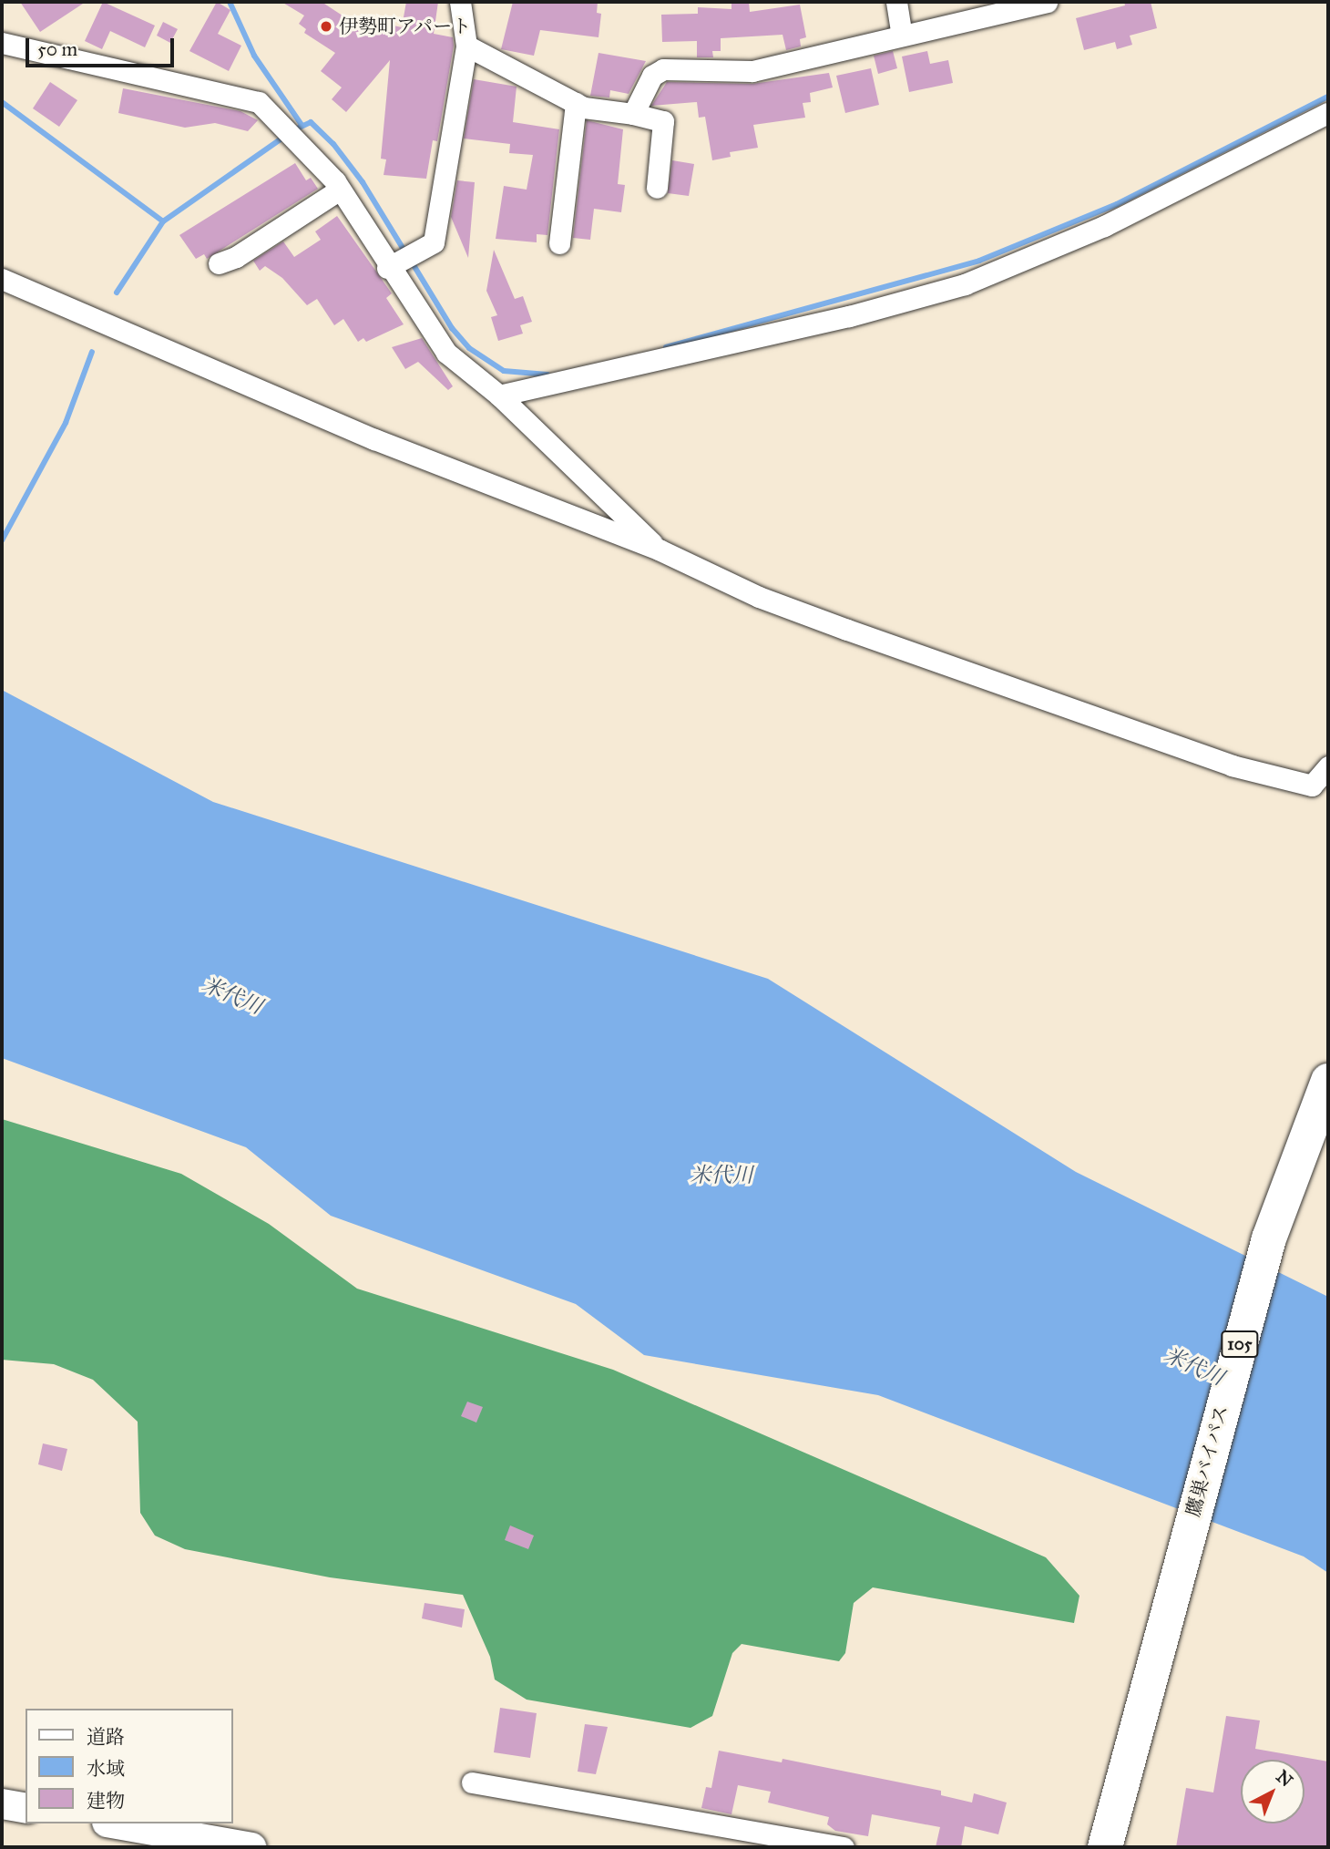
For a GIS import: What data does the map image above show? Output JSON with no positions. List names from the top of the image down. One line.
{"streets":{"highway":["105","鷹巣バイパス"]},"water":["米代川"],"places":["伊勢町アパート"],"legend":["道路","水域","建物"],"scale_bar":"50 m","north":"top right"}
